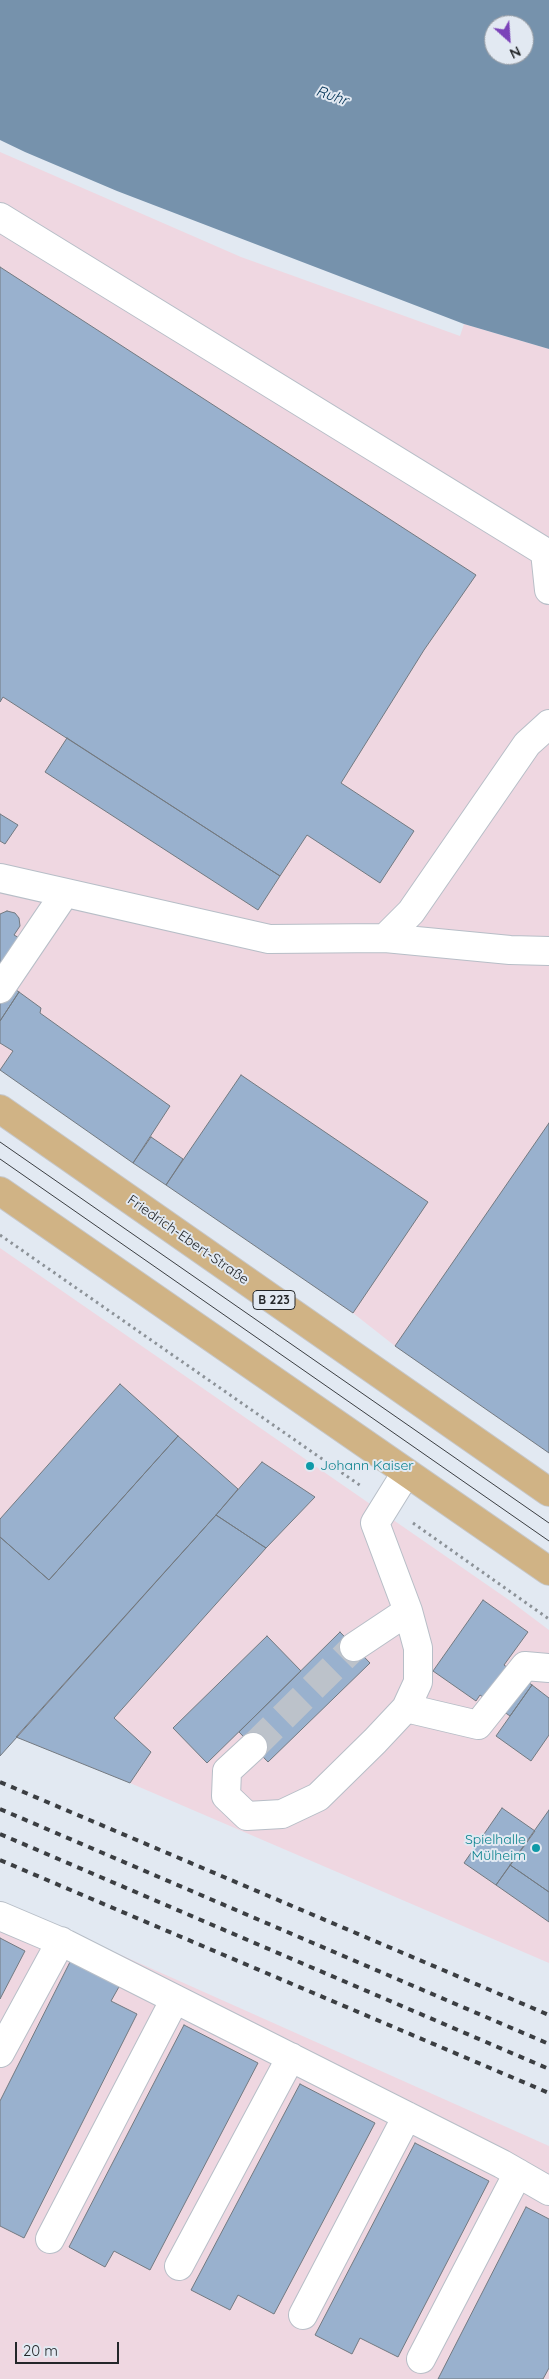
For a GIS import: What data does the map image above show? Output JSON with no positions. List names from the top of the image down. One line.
{"streets":{"main road":["Friedrich-Ebert-Straße","B 223"]},"water":["Ruhr"],"places":["Johann Kaiser","Spielhalle Mülheim"],"scale_bar":"20 m","north":"bottom right"}
